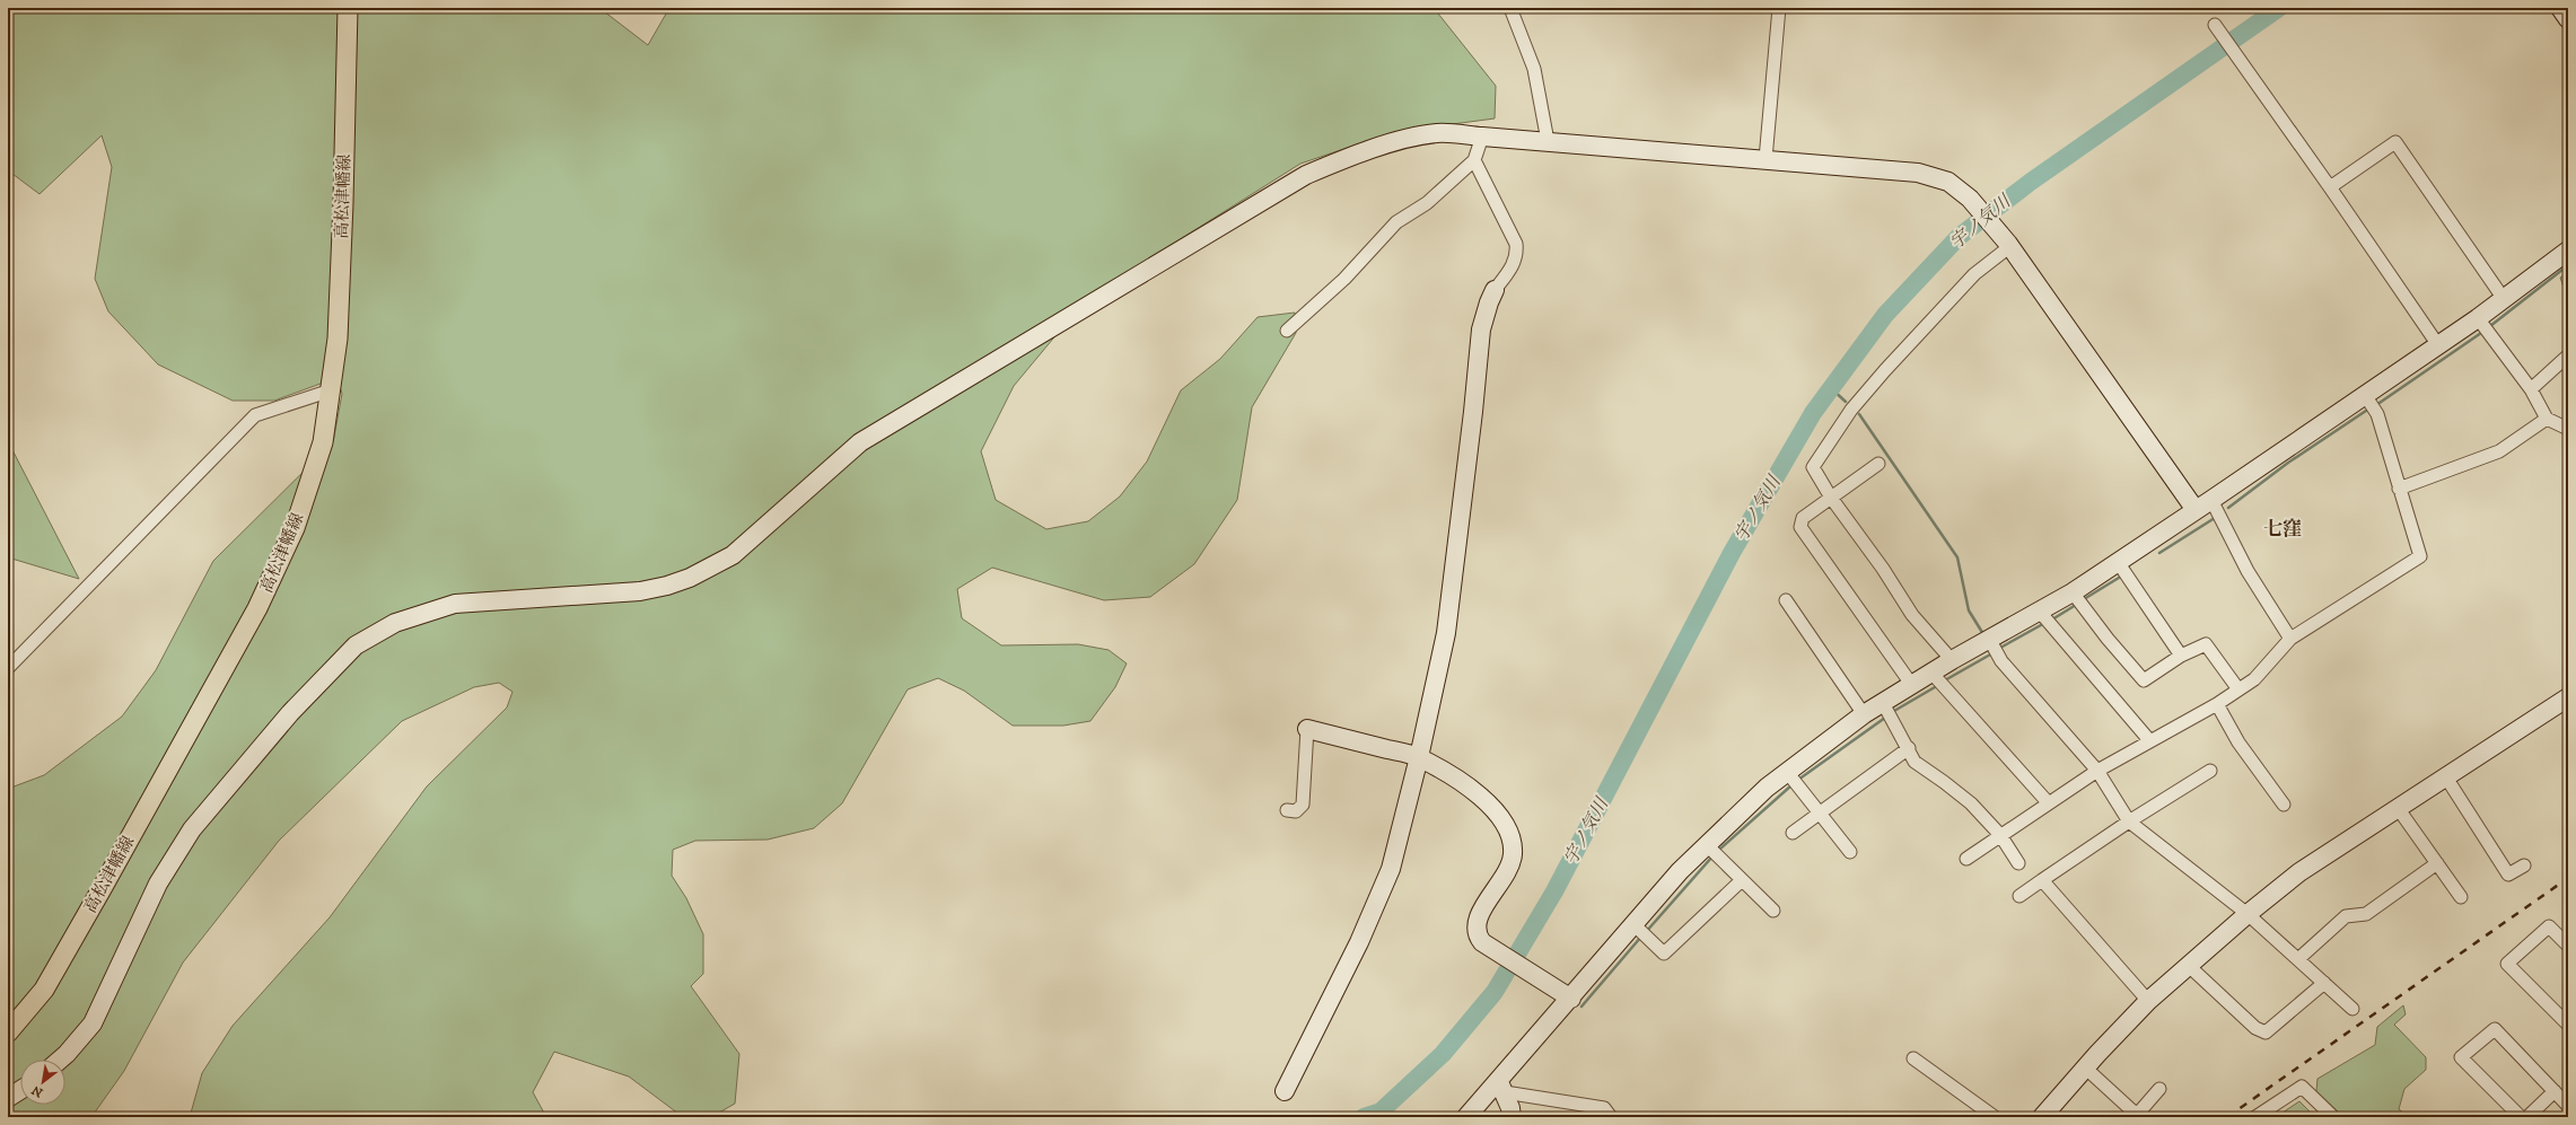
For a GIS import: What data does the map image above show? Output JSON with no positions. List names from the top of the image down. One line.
{"streets":{"main road":["高松津幡線"]},"districts":["七窪"],"water":["宇ノ気川"],"north":"bottom left"}
